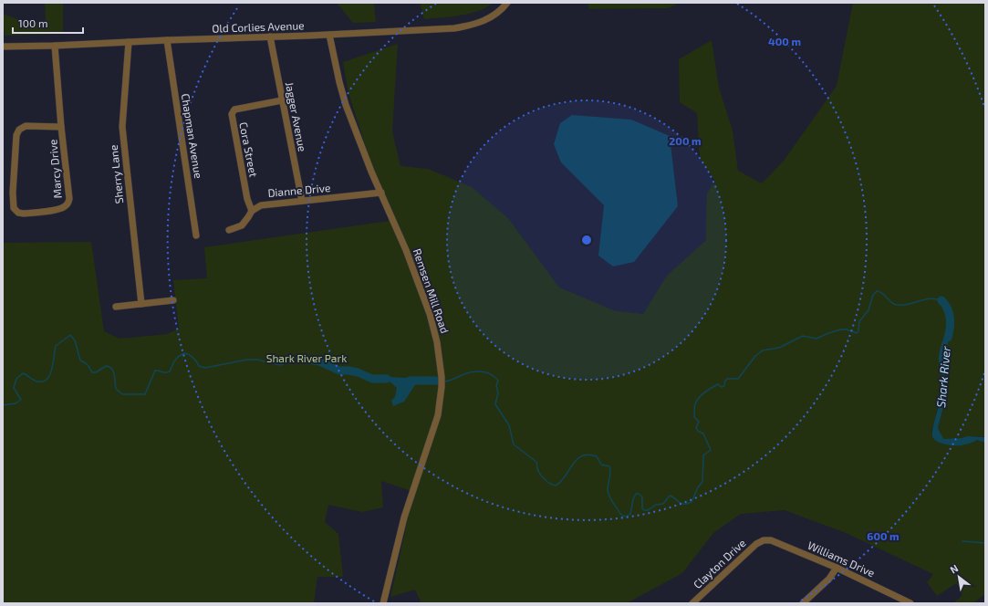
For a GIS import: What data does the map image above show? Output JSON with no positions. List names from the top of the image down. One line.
{"streets":{"street":["Old Corlies Avenue","Jagger Avenue","Chapman Avenue","Cora Street","Marcy Drive","Sherry Lane","Dianne Drive","Remsen Mill Road","Williams Drive","Clayton Drive"]},"crossings":[["Old Corlies Avenue","Jagger Avenue"],["Old Corlies Avenue","Chapman Avenue"],["Old Corlies Avenue","Marcy Drive"],["Old Corlies Avenue","Sherry Lane"],["Old Corlies Avenue","Remsen Mill Road"],["Jagger Avenue","Cora Street"],["Jagger Avenue","Dianne Drive"],["Cora Street","Dianne Drive"],["Dianne Drive","Remsen Mill Road"],["Williams Drive","Clayton Drive"]],"water":["Shark River"],"parks":["Shark River Park"],"scale_bar":"100 m","north":"top left","rings":["400 m","200 m","600 m"]}
